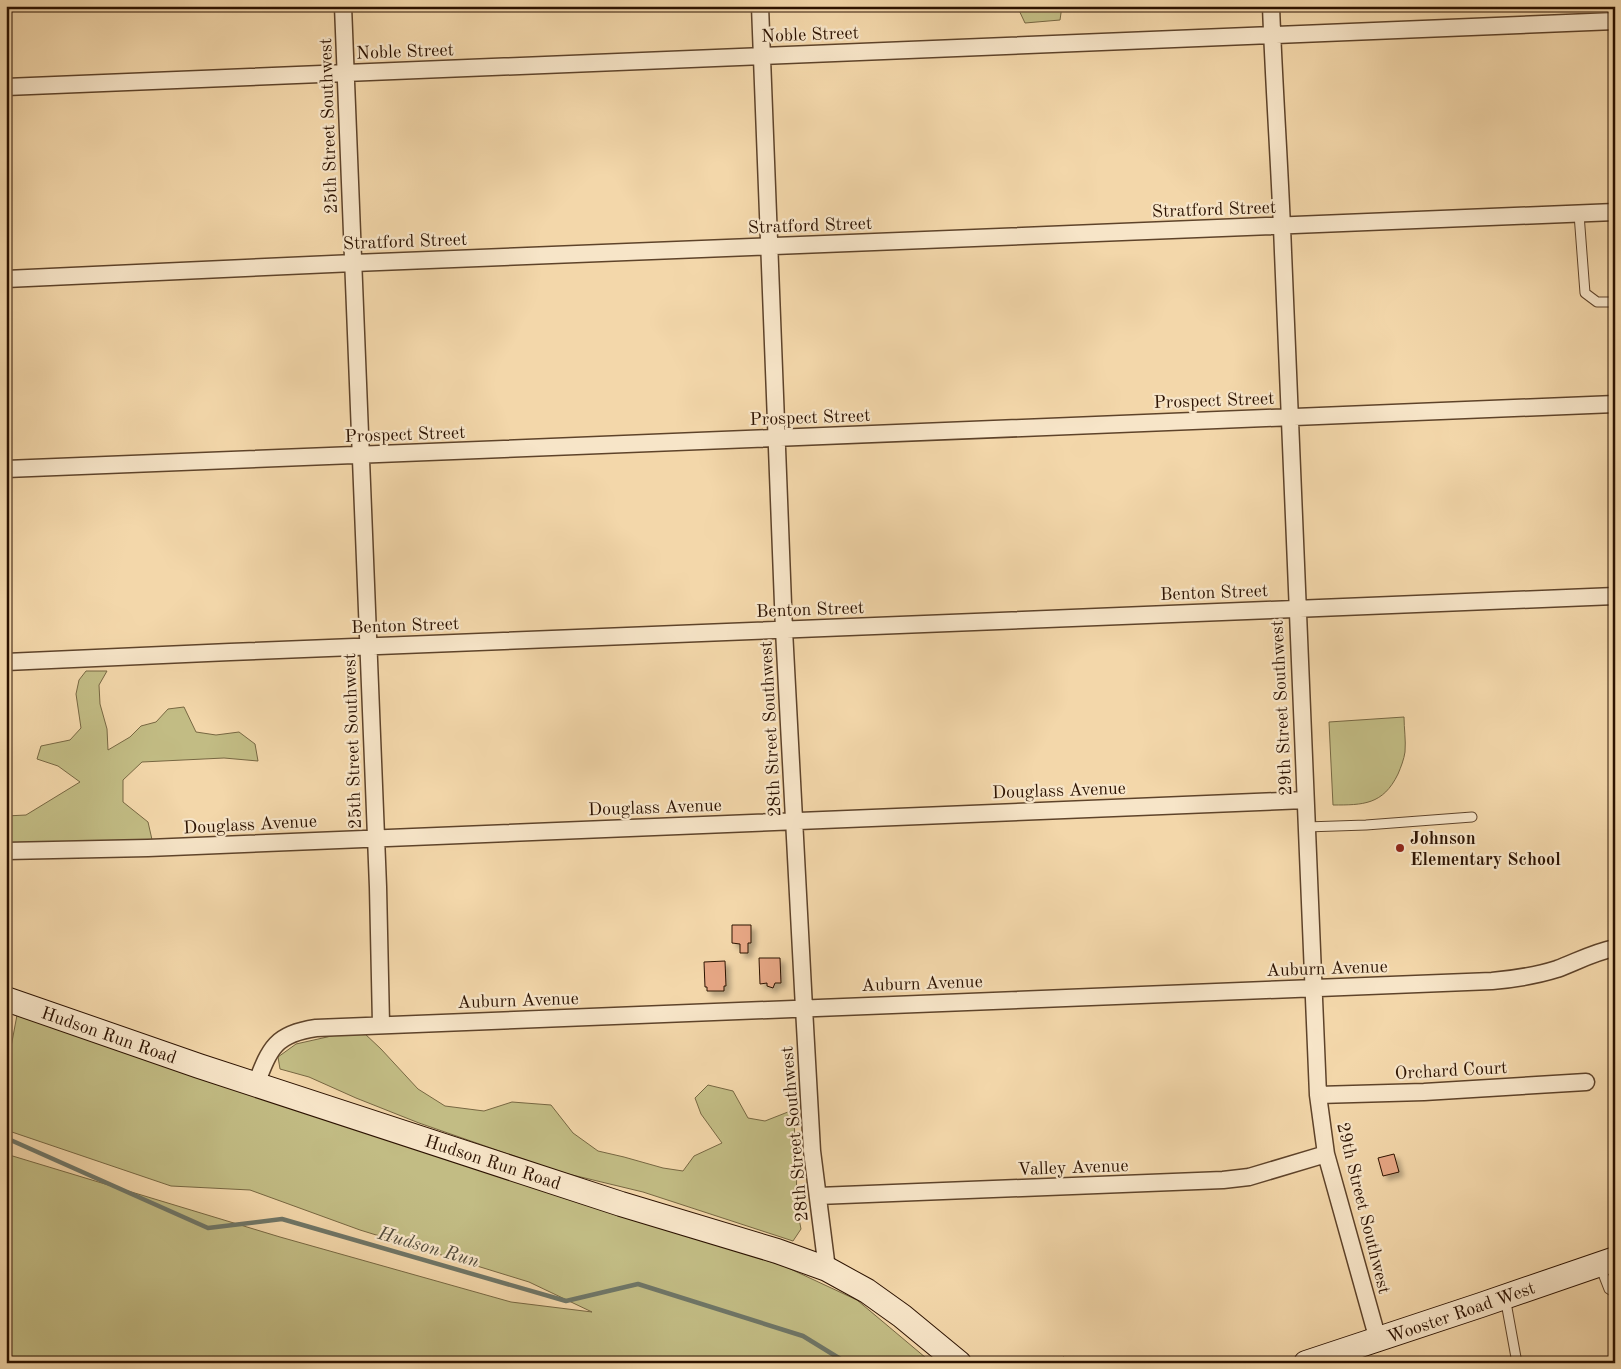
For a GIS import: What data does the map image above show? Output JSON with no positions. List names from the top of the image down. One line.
{"streets":{"main road":["Hudson Run Road","Wooster Road West"],"street":["Noble Street","25th Street Southwest","Stratford Street","Prospect Street","Benton Street","29th Street Southwest","28th Street Southwest","Douglass Avenue","Auburn Avenue","Orchard Court","Valley Avenue"]},"crossings":[["Noble Street","25th Street Southwest"],["Noble Street","29th Street Southwest"],["Noble Street","28th Street Southwest"],["25th Street Southwest","Stratford Street"],["25th Street Southwest","Prospect Street"],["25th Street Southwest","Benton Street"],["25th Street Southwest","Douglass Avenue"],["25th Street Southwest","Auburn Avenue"],["Stratford Street","29th Street Southwest"],["Stratford Street","28th Street Southwest"],["Prospect Street","29th Street Southwest"],["Prospect Street","28th Street Southwest"],["Benton Street","29th Street Southwest"],["Benton Street","28th Street Southwest"],["29th Street Southwest","Douglass Avenue"],["29th Street Southwest","Auburn Avenue"],["29th Street Southwest","Orchard Court"],["29th Street Southwest","Valley Avenue"],["29th Street Southwest","Wooster Road West"],["28th Street Southwest","Douglass Avenue"],["28th Street Southwest","Auburn Avenue"],["28th Street Southwest","Hudson Run Road"],["28th Street Southwest","Valley Avenue"],["Auburn Avenue","Hudson Run Road"]],"water":["Hudson Run"],"places":["Johnson Elementary School"]}
